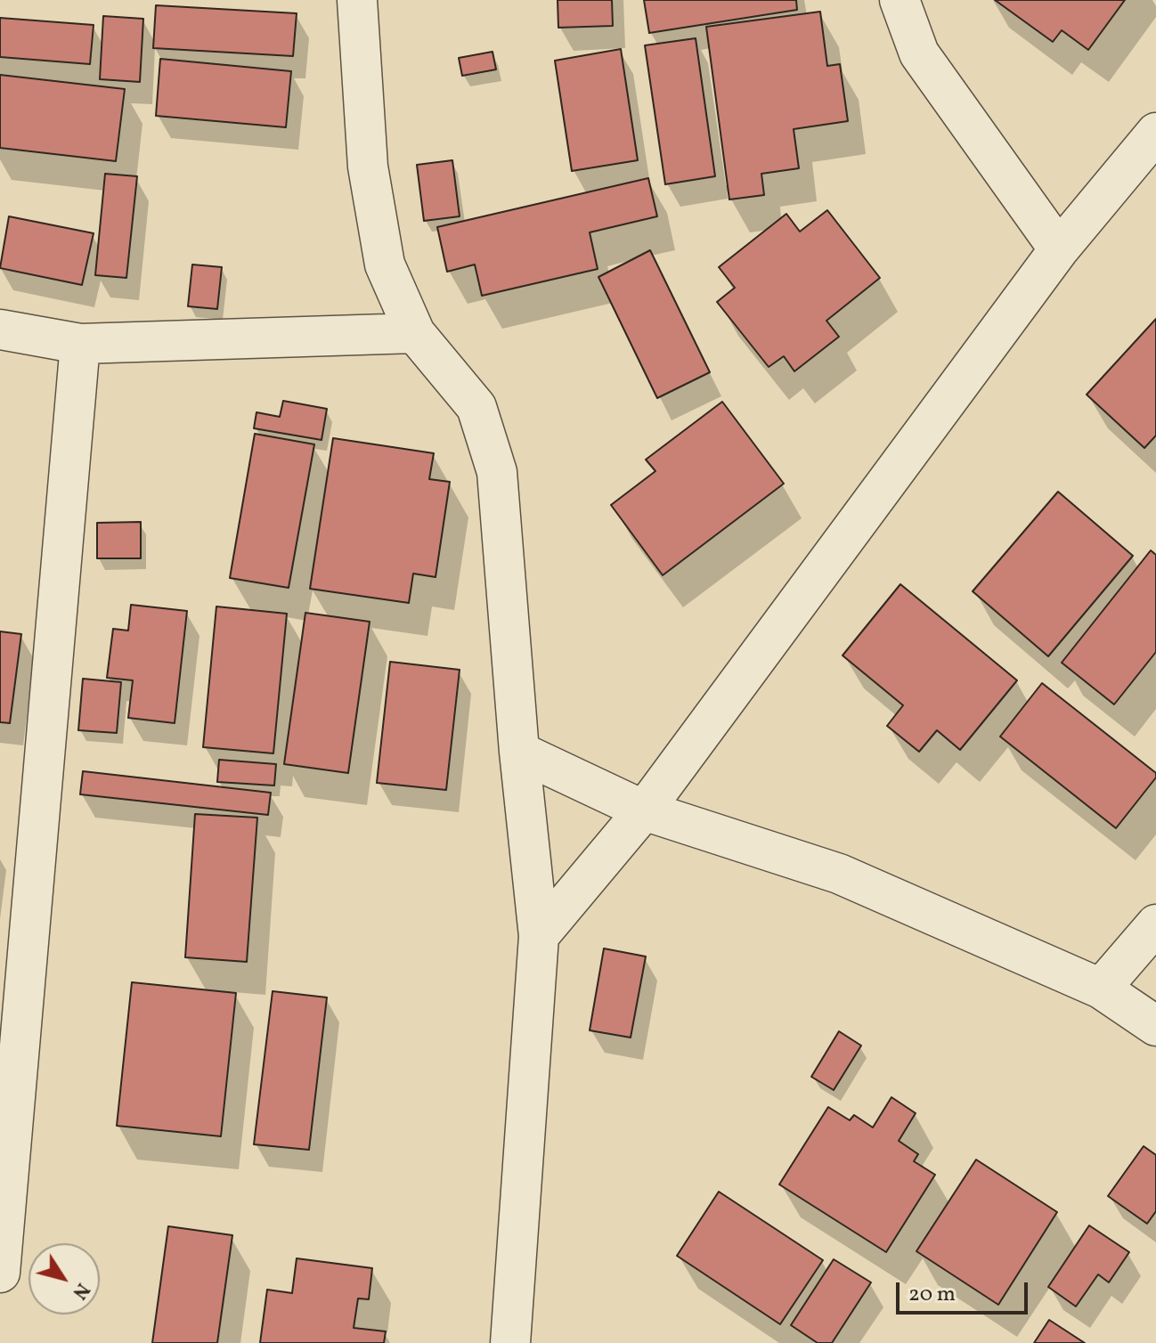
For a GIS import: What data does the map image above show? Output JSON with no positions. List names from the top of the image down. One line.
{"scale_bar":"20 m","north":"bottom right"}
